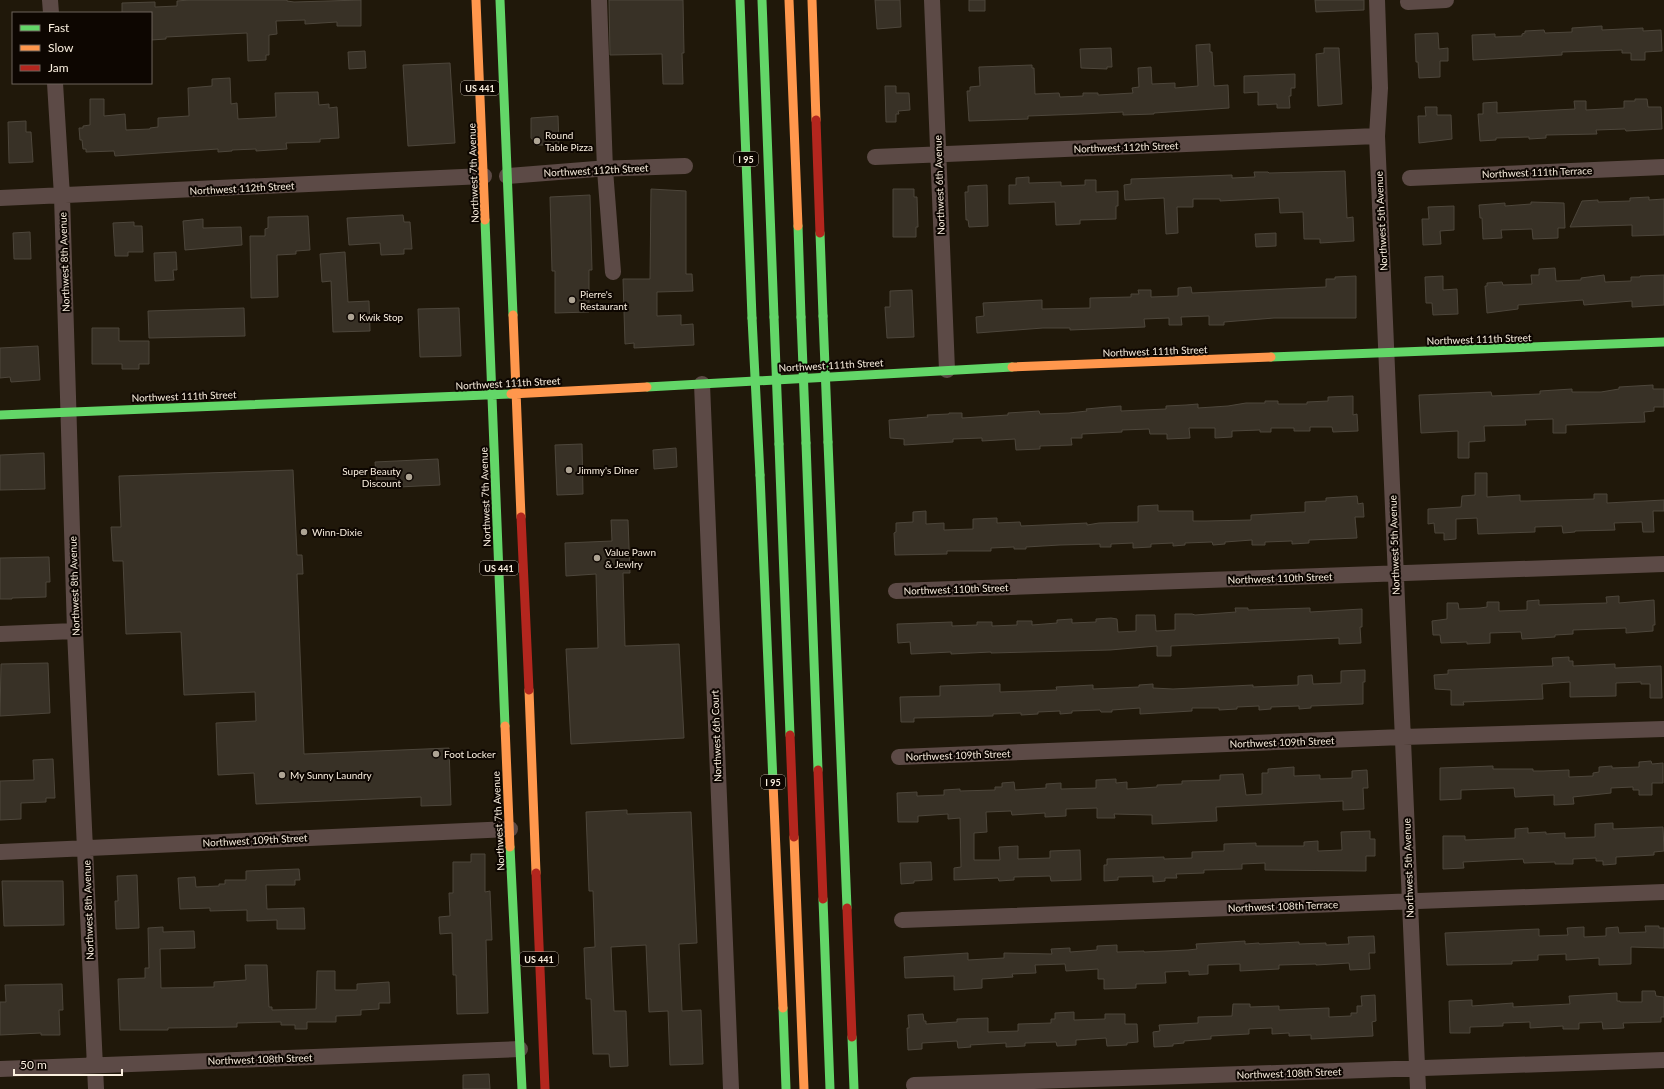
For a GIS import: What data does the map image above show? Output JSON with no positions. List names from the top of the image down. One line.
{"streets":{"main road":["US 441","I 95","Northwest 7th Avenue","Northwest 111th Street"],"street":["Northwest 112th Street","Northwest 111th Terrace","Northwest 6th Avenue","Northwest 5th Avenue","Northwest 8th Avenue","Northwest 110th Street","Northwest 6th Court","Northwest 109th Street","Northwest 108th Terrace","Northwest 108th Street"]},"crossings":[["US 441","Northwest 112th Street"],["US 441","Northwest 111th Street"],["Northwest 112th Street","Northwest 7th Avenue"],["Northwest 112th Street","Northwest 6th Avenue"],["Northwest 112th Street","Northwest 5th Avenue"],["Northwest 112th Street","Northwest 8th Avenue"],["Northwest 7th Avenue","Northwest 111th Street"],["Northwest 7th Avenue","Northwest 109th Street"],["Northwest 7th Avenue","Northwest 108th Street"],["Northwest 6th Avenue","Northwest 111th Street"],["Northwest 5th Avenue","Northwest 111th Street"],["Northwest 5th Avenue","Northwest 110th Street"],["Northwest 5th Avenue","Northwest 109th Street"],["Northwest 5th Avenue","Northwest 108th Terrace"],["Northwest 5th Avenue","Northwest 108th Street"],["Northwest 8th Avenue","Northwest 111th Street"],["Northwest 8th Avenue","Northwest 109th Street"],["Northwest 8th Avenue","Northwest 108th Street"],["Northwest 111th Street","Northwest 6th Court"]],"places":["Round Table Pizza","Pierre's Restaurant","Kwik Stop","Jimmy's Diner","Super Beauty Discount","Winn-Dixie","Value Pawn & Jewlry","Foot Locker","My Sunny Laundry"],"legend":["Fast","Slow","Jam"],"scale_bar":"50 m"}
